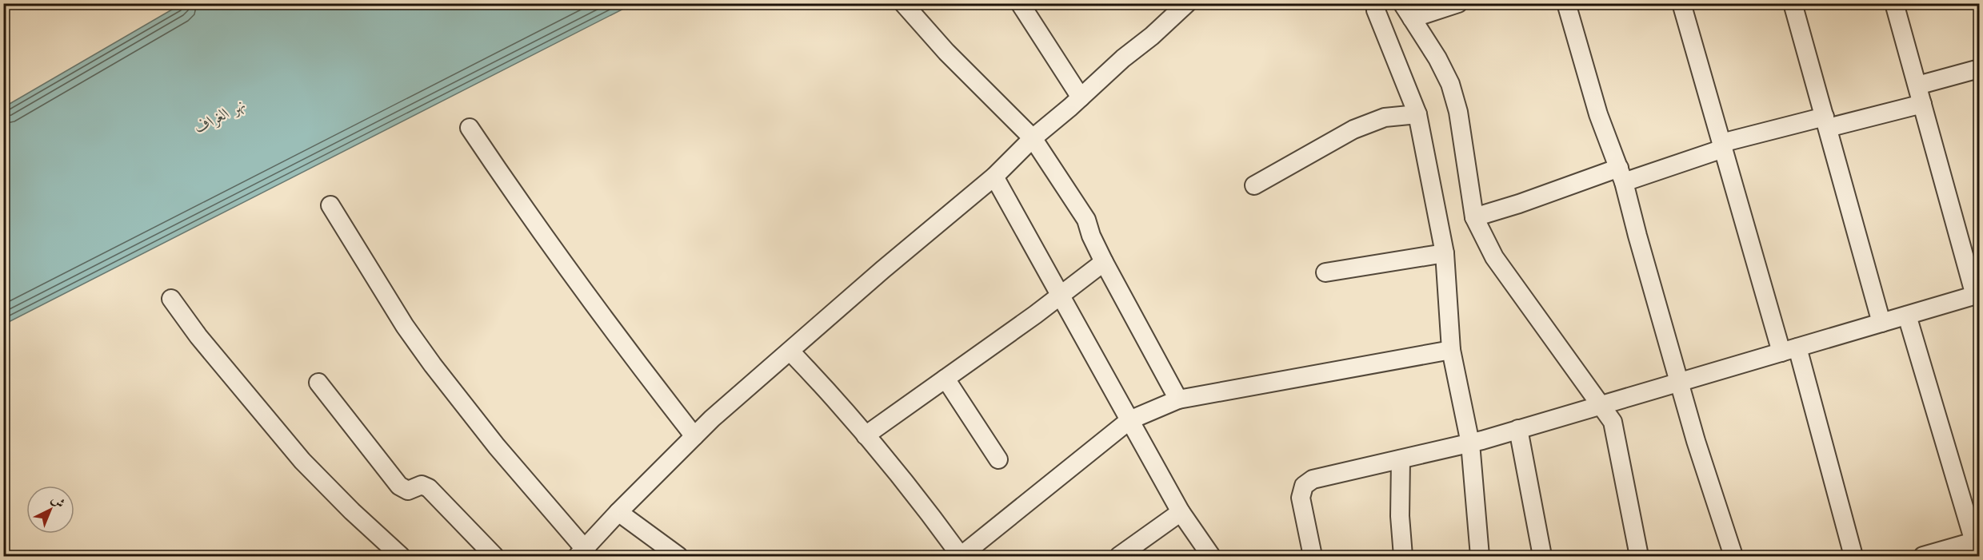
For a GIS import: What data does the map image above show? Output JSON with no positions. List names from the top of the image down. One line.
{"water":["نهر الغراف"],"north":"top right"}
